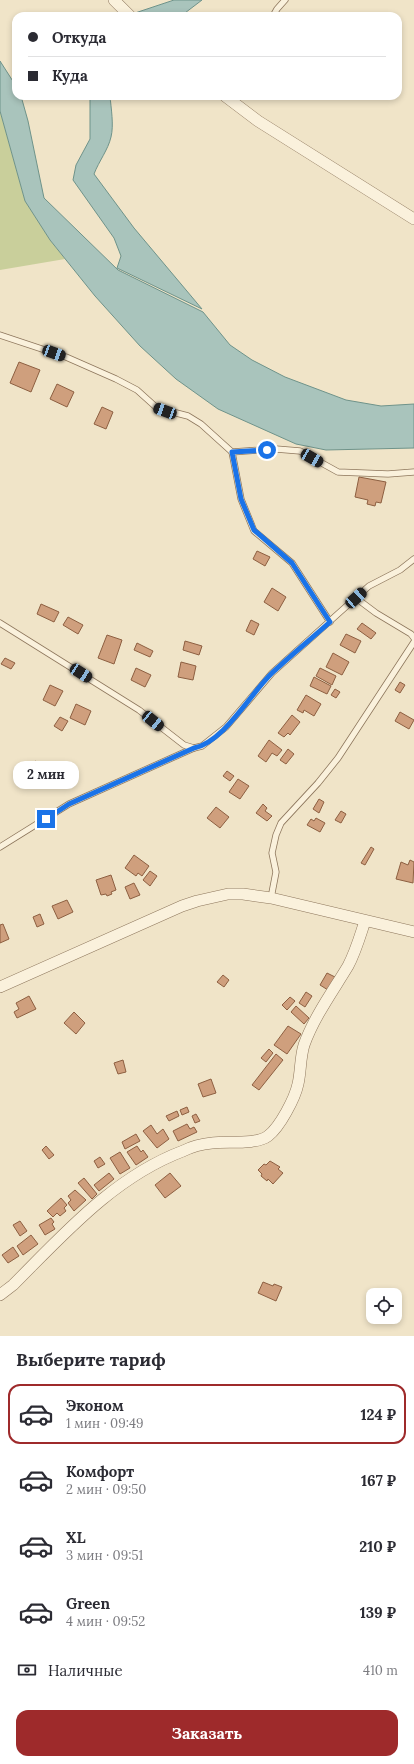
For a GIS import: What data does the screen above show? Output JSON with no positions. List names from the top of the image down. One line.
{"page":{"banner":["Откуда","Куда"],"bubble":"2 мин","heading":"Выберите тариф","list":[{"name":"Эконом","note":"1 мин · 09:49","value":"124 ₽"},{"name":"Комфорт","note":"2 мин · 09:50","value":"167 ₽"},{"name":"XL","note":"3 мин · 09:51","value":"210 ₽"},{"name":"Green","note":"4 мин · 09:52","value":"139 ₽"}],"pay":["Наличные","410 m"],"buttons":"Заказать"}}
